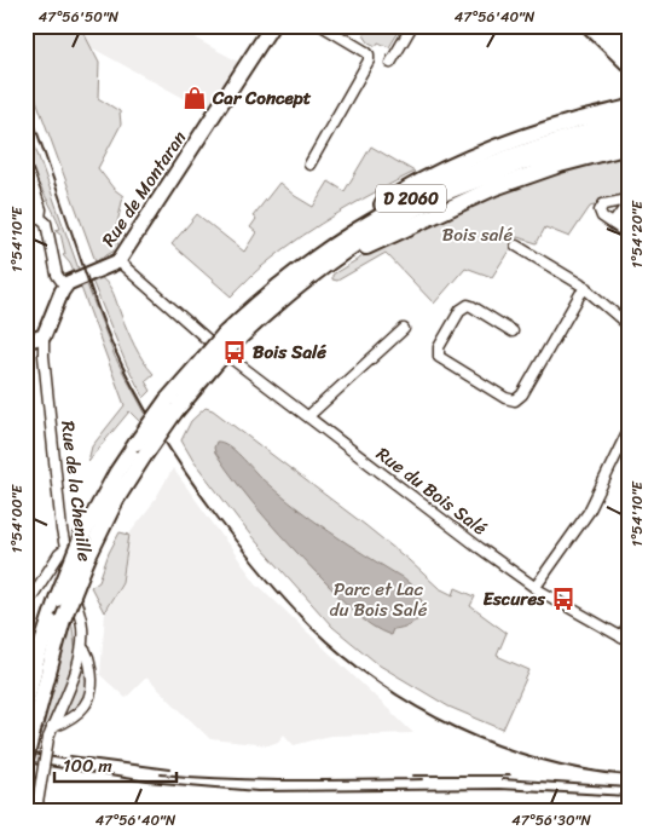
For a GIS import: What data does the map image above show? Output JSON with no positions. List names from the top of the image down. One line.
{"streets":{"main road":["D 2060"],"street":["Rue de Montaran","Rue de la Chenille","Rue du Bois Salé"]},"parks":["Bois salé","Parc et Lac du Bois Salé"],"places":{"shop":["Car Concept"],"bus stop":["Bois Salé","Escures"]},"scale_bar":"100 m","coordinates":["47°56'50\"N","47°56'40\"N","1°54'20\"E","1°54'10\"E","1°54'00\"E","47°56'30\"N"]}
